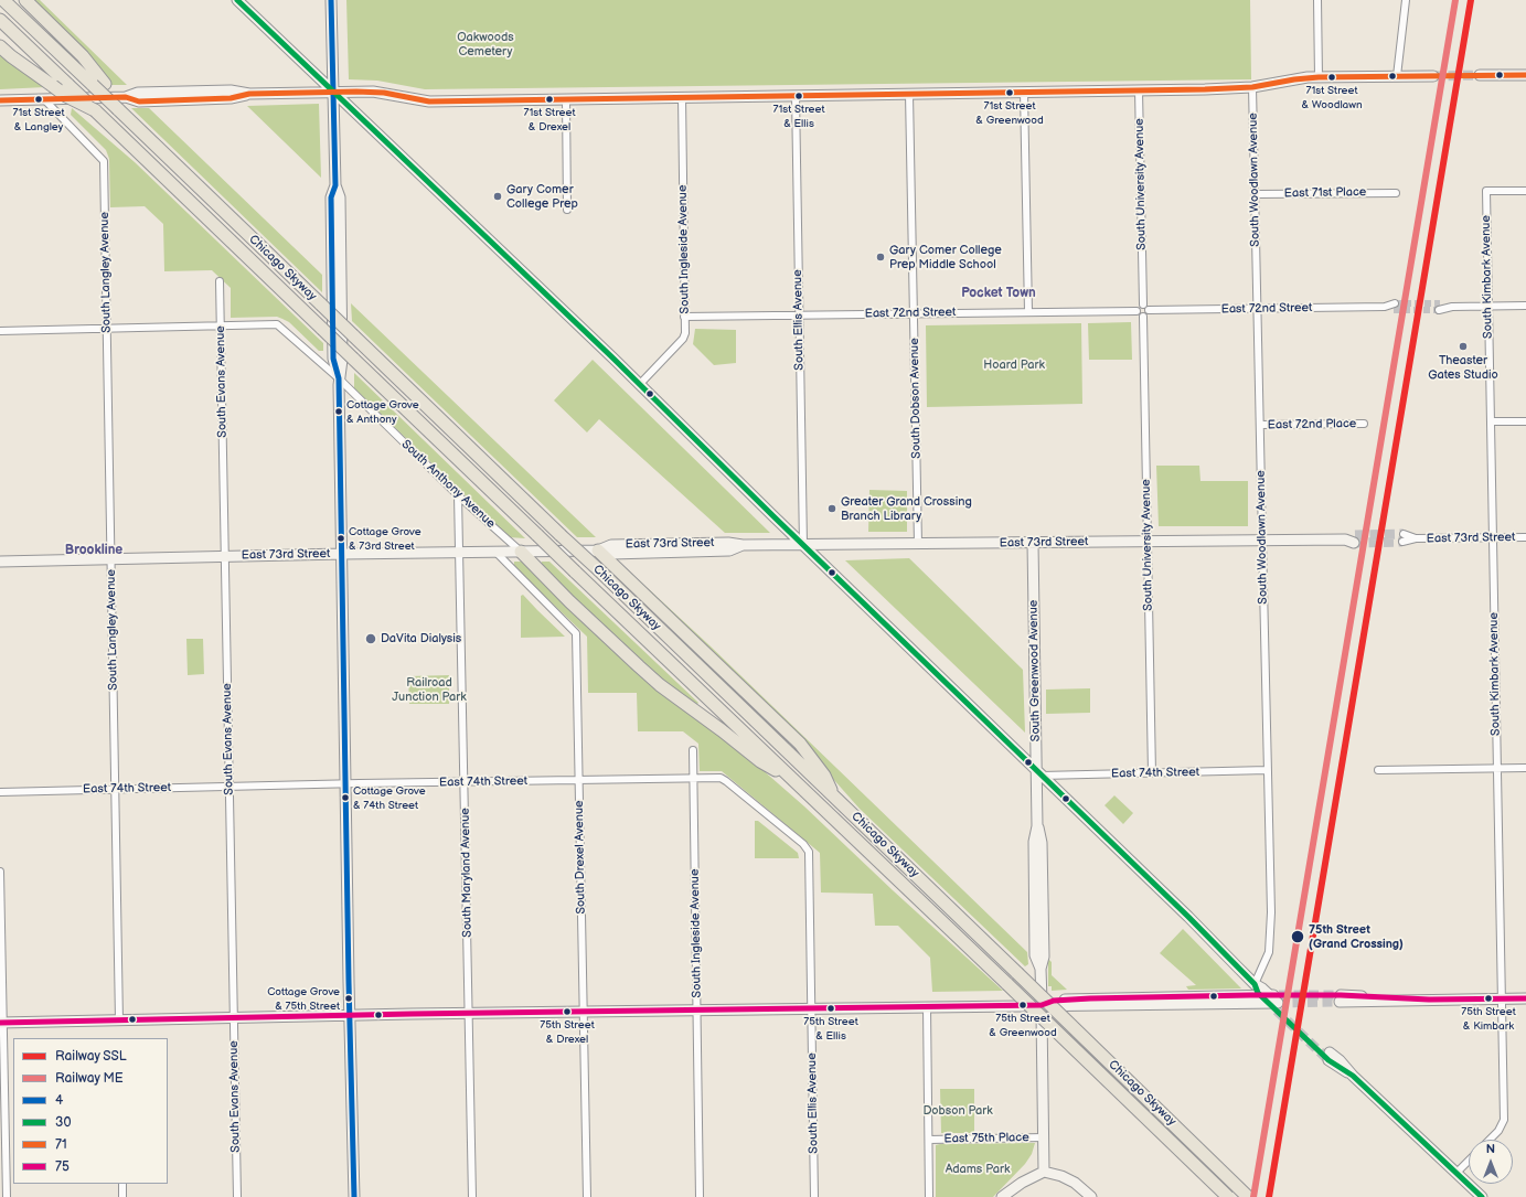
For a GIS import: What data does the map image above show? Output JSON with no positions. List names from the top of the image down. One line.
{"streets":{"highway":["Chicago Skyway"],"main road":["East 73rd Street","South Greenwood Avenue"],"street":["South Woodlawn Avenue","South University Avenue","East 71st Place","South Ingleside Avenue","South Langley Avenue","South Kimbark Avenue","East 72nd Street","South Ellis Avenue","South Evans Avenue","South Dobson Avenue","East 72nd Place","South Anthony Avenue","East 74th Street","South Drexel Avenue","South Maryland Avenue","East 75th Place"]},"crossings":[["South Woodlawn Avenue","East 71st Place"],["South Woodlawn Avenue","East 72nd Street"],["South Woodlawn Avenue","East 72nd Place"],["South Woodlawn Avenue","East 73rd Street"],["South Woodlawn Avenue","East 74th Street"],["South University Avenue","East 72nd Street"],["South University Avenue","East 73rd Street"],["South University Avenue","East 74th Street"],["South Ingleside Avenue","East 72nd Street"],["South Ingleside Avenue","East 74th Street"],["South Langley Avenue","East 73rd Street"],["South Langley Avenue","East 74th Street"],["South Kimbark Avenue","East 73rd Street"],["East 72nd Street","South Ellis Avenue"],["East 72nd Street","South Dobson Avenue"],["South Ellis Avenue","East 73rd Street"],["South Ellis Avenue","East 74th Street"],["South Evans Avenue","East 73rd Street"],["South Evans Avenue","East 74th Street"],["South Dobson Avenue","East 73rd Street"],["South Anthony Avenue","East 73rd Street"],["South Anthony Avenue","South Maryland Avenue"],["East 73rd Street","South Greenwood Avenue"],["East 73rd Street","South Drexel Avenue"],["East 73rd Street","South Maryland Avenue"],["South Greenwood Avenue","East 74th Street"],["South Greenwood Avenue","East 75th Place"],["East 74th Street","South Drexel Avenue"],["East 74th Street","South Maryland Avenue"]],"districts":["Pocket Town","Brookline"],"parks":["Oakwoods Cemetery","Hoard Park","Railroad Junction Park","Dobson Park","Adams Park"],"places":["71st Street & Woodlawn","71st Street & Greenwood","71st Street & Ellis","71st Street & Langley","71st Street & Drexel","Gary Comer College Prep","Gary Comer College Prep Middle School","Theaster Gates Studio","Cottage Grove & Anthony","Greater Grand Crossing Branch Library","Cottage Grove & 73rd Street","DaVita Dialysis","Cottage Grove & 74th Street","75th Street (Grand Crossing)","Cottage Grove & 75th Street","75th Street & Kimbark","75th Street & Greenwood","75th Street & Ellis","75th Street & Drexel"],"lines":["rail line SSL","rail line ME","transit line 4","transit line 30","transit line 71","transit line 75"],"legend":["Railway SSL","Railway ME","4","30","71","75"],"north":"top"}
